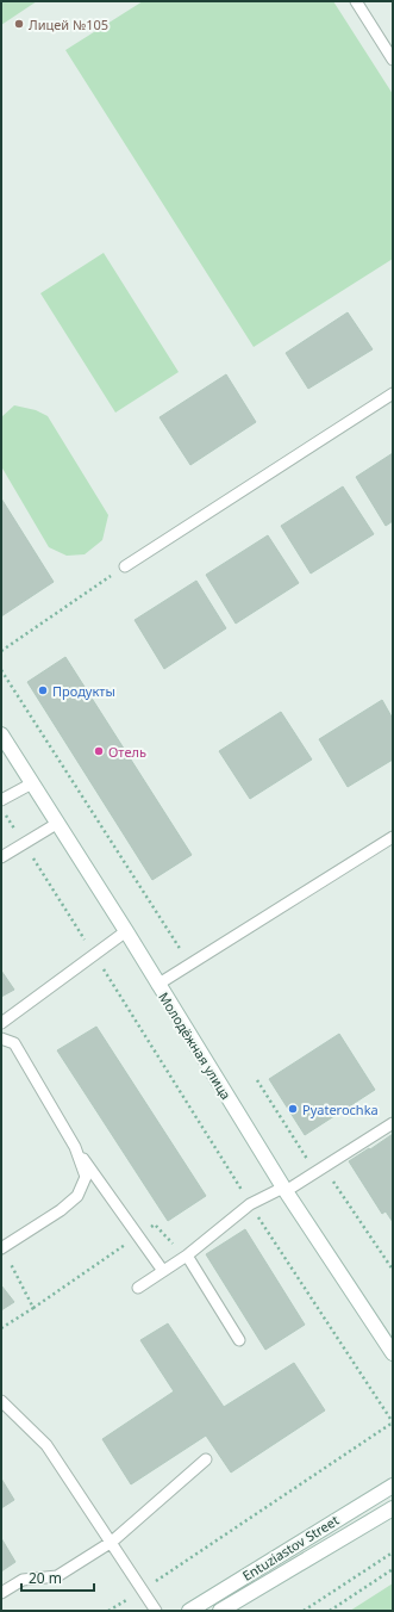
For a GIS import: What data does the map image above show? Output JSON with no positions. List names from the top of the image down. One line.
{"streets":{"street":["Молодёжная улица","Entuziastov Street"]},"places":["Лицей №105","Продукты","Отель","Pyaterochka"],"scale_bar":"20 m"}
